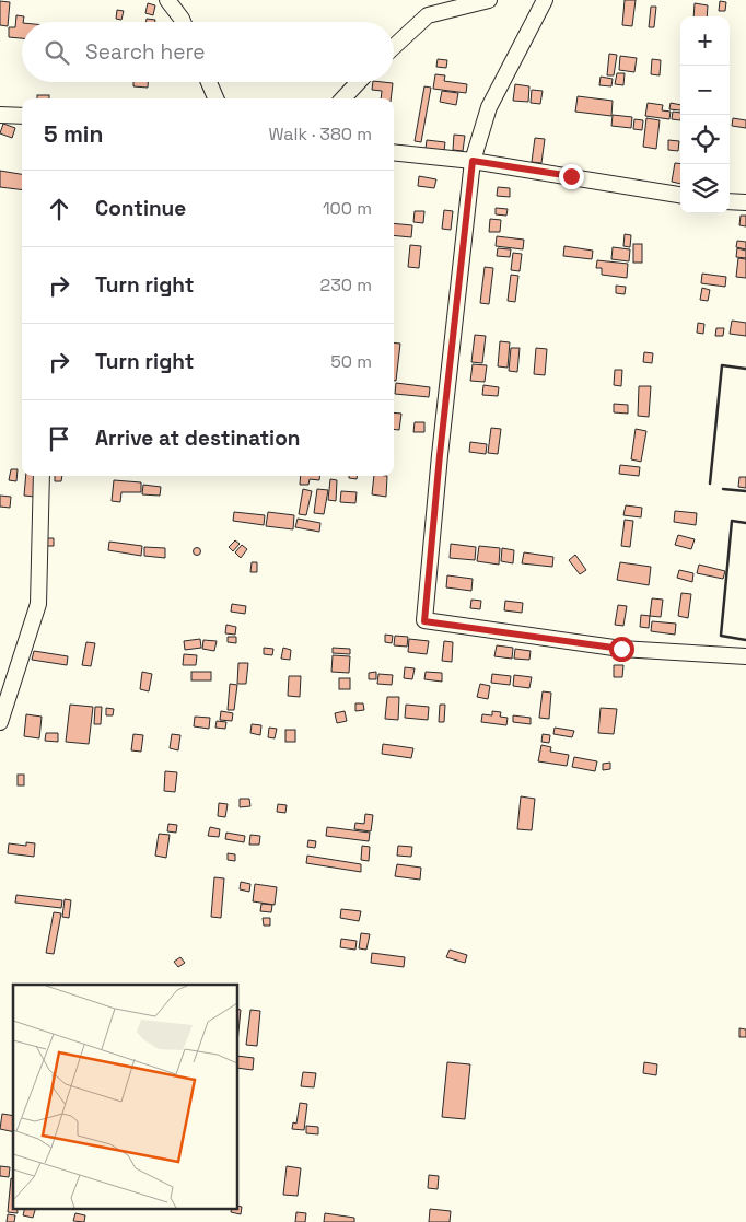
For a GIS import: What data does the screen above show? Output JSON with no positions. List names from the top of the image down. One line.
{"page":{"map_buttons":["+","−"],"search":"Search here","heading":["5 min","Walk · 380 m"],"list":[["Continue","100 m"],["Turn right","230 m"],["Turn right","50 m"],"Arrive at destination"]}}
